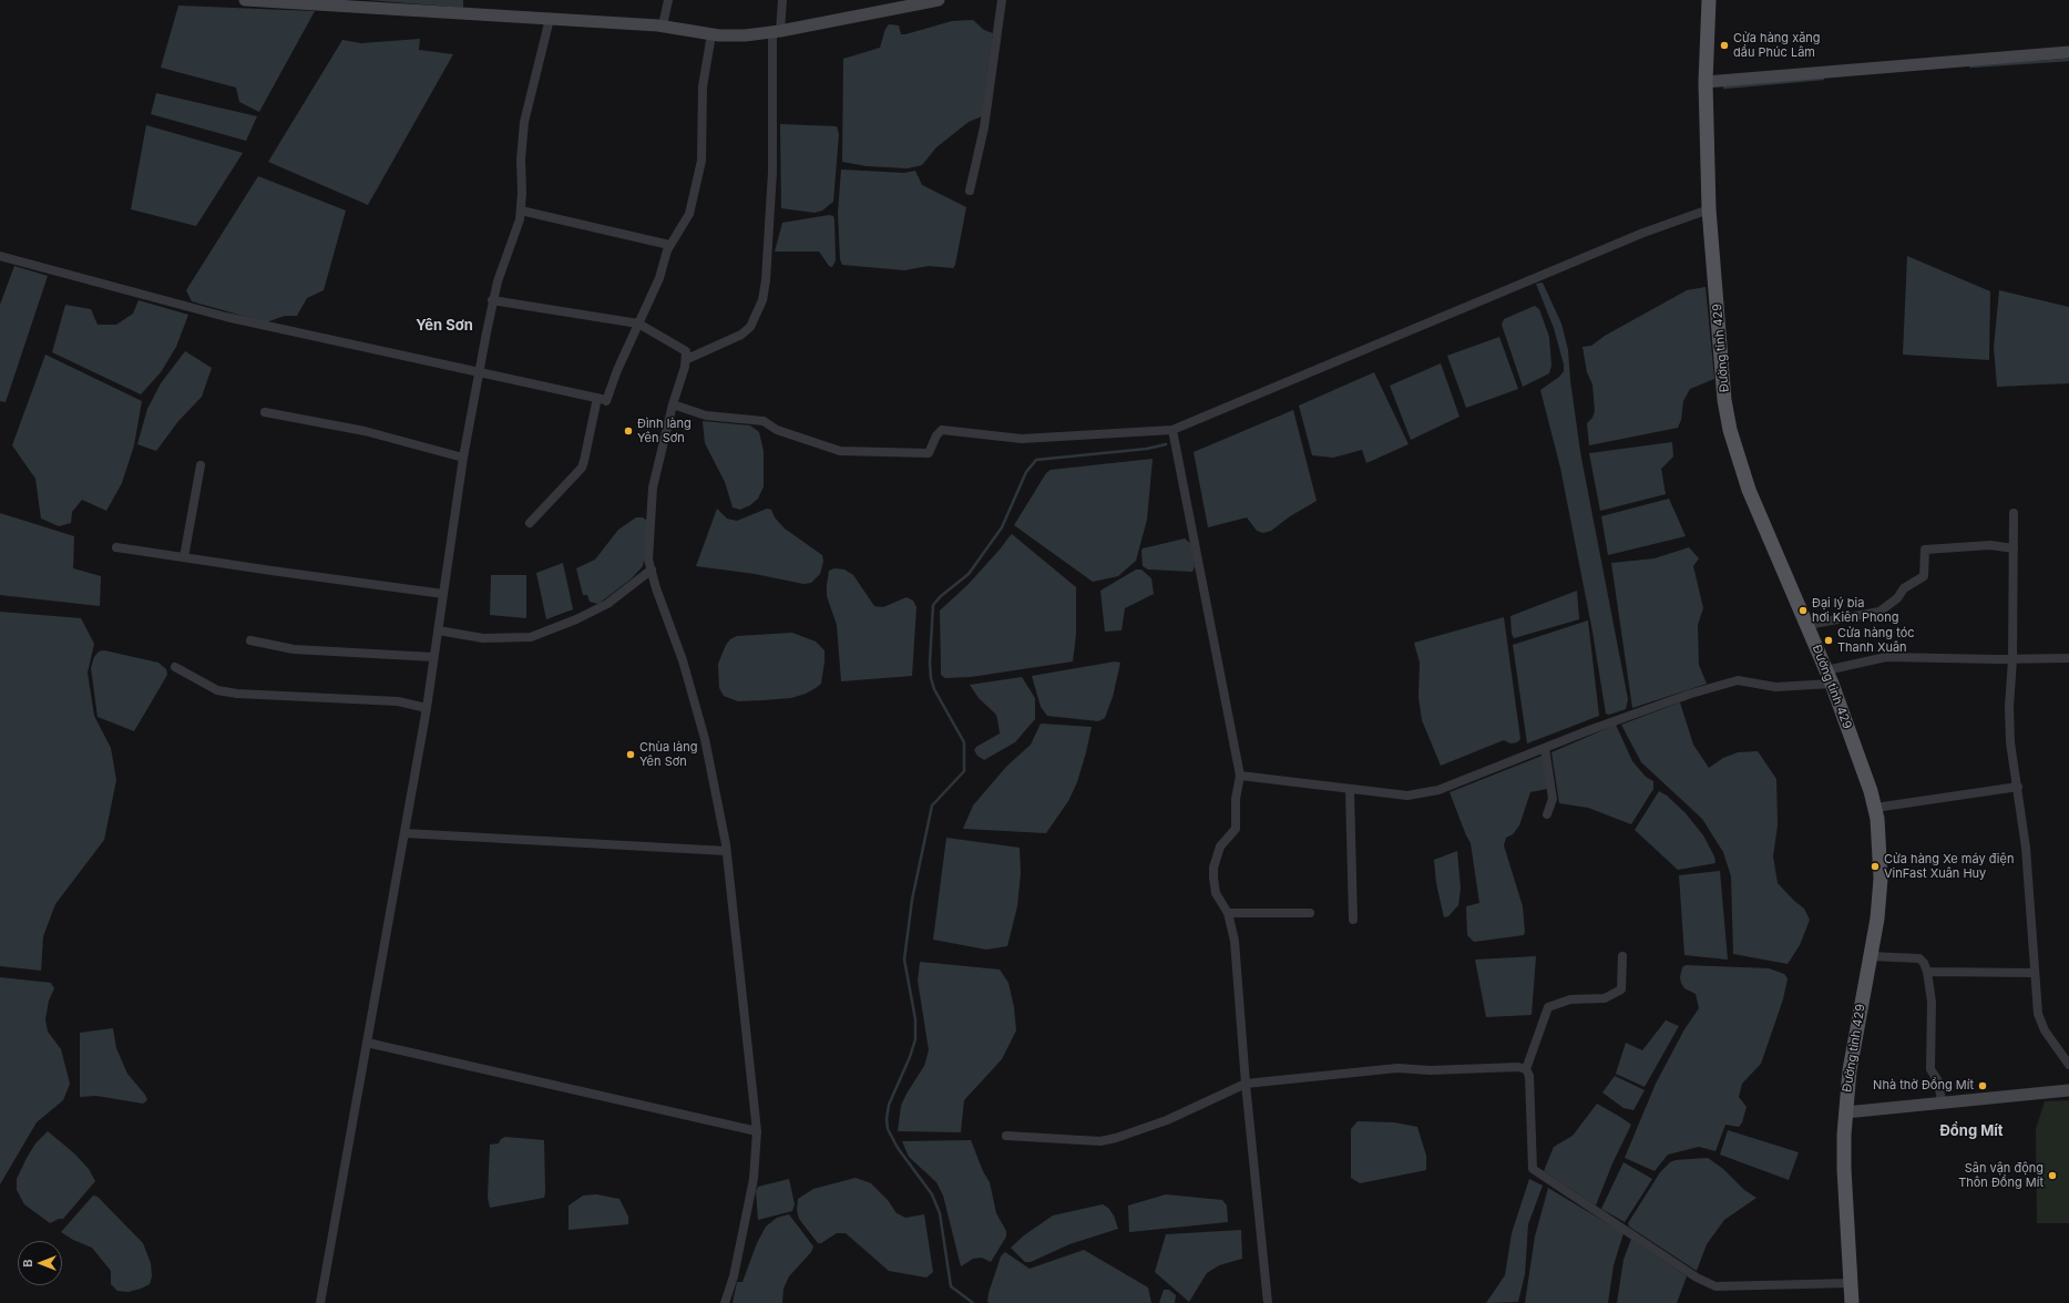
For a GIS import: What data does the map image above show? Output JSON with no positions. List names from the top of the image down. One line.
{"streets":{"main road":["Đường tỉnh 429"]},"districts":["Yên Sơn","Đồng Mít"],"places":["Cửa hàng xăng dầu Phúc Lâm","Đình làng Yên Sơn","Đại lý bia hơi Kiên Phong","Cửa hàng tóc Thanh Xuân","Chùa làng Yên Sơn","Cửa hàng Xe máy điện VinFast Xuân Huy","Nhà thờ Đồng Mít","Sân vận động Thôn Đồng Mít"],"north":"left"}
